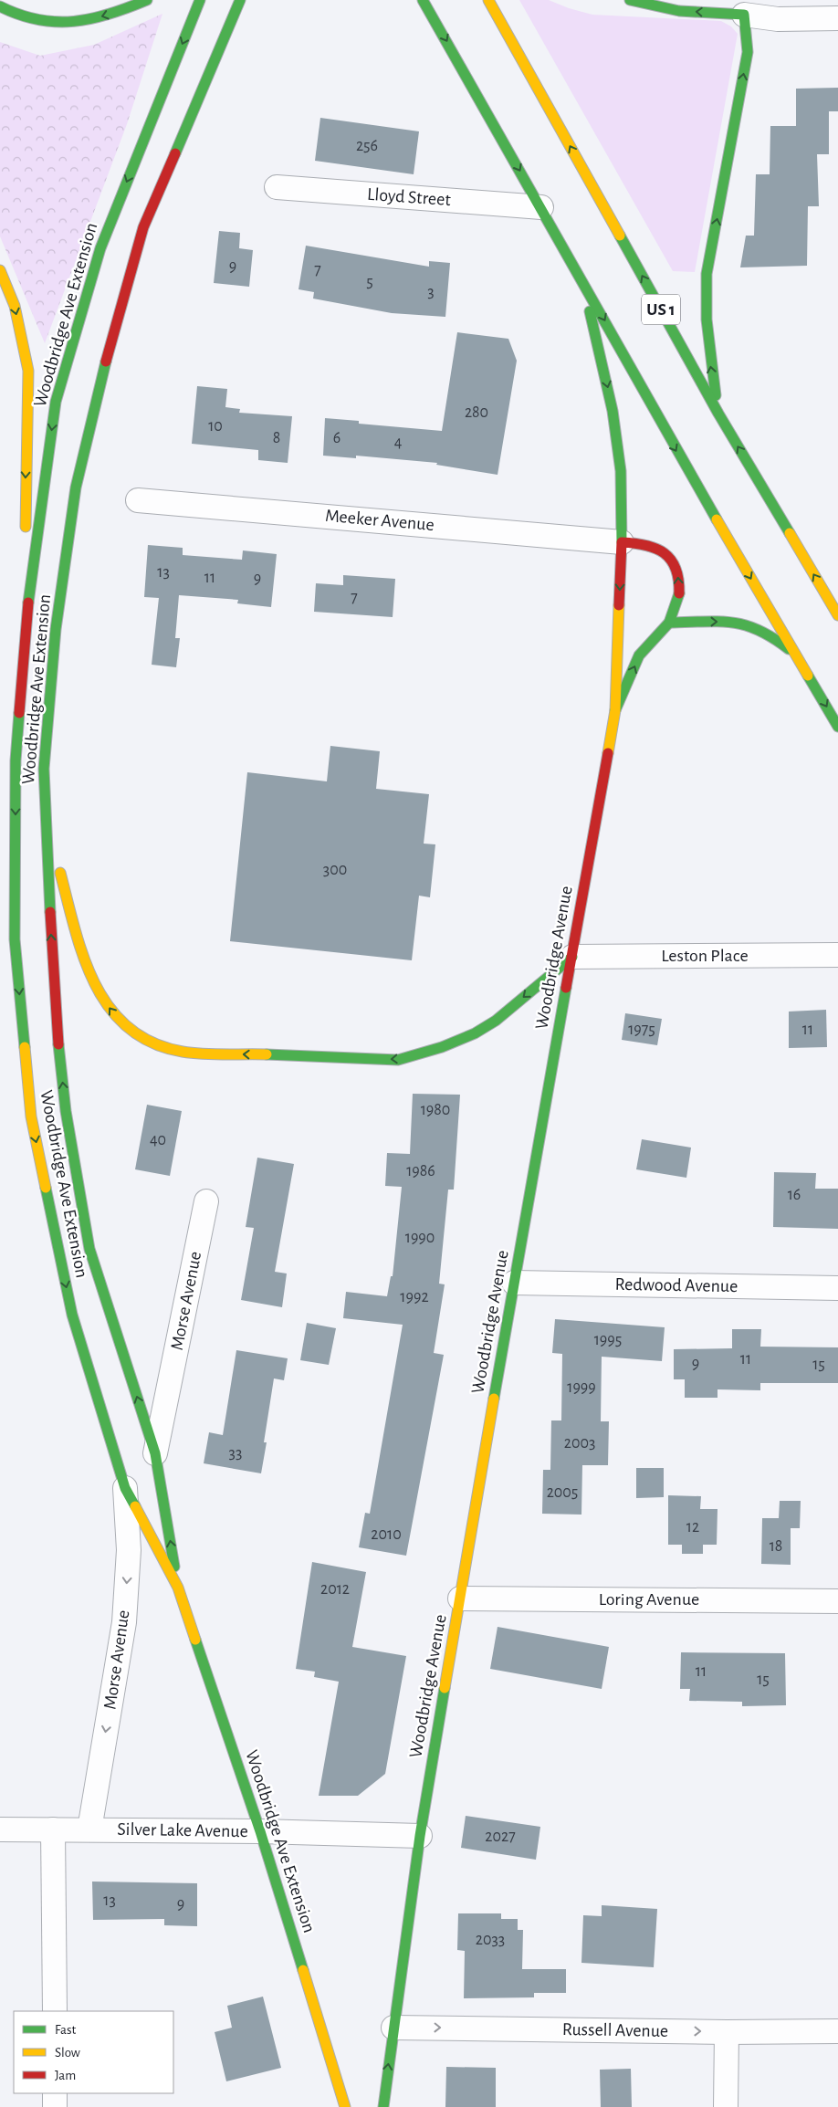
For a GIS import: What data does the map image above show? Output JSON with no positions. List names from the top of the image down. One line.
{"streets":{"main road":["US 1","Woodbridge Ave Extension","Woodbridge Avenue"],"street":["Lloyd Street","Meeker Avenue","Leston Place","Redwood Avenue","Morse Avenue","Loring Avenue","Silver Lake Avenue","Russell Avenue"]},"crossings":[["Woodbridge Ave Extension","Morse Avenue"],["Woodbridge Ave Extension","Silver Lake Avenue"],["Meeker Avenue","Woodbridge Avenue"],["Leston Place","Woodbridge Avenue"],["Woodbridge Avenue","Redwood Avenue"],["Woodbridge Avenue","Loring Avenue"],["Woodbridge Avenue","Silver Lake Avenue"],["Woodbridge Avenue","Russell Avenue"],["Morse Avenue","Silver Lake Avenue"]],"one_way":["Morse Avenue","Russell Avenue"],"house_numbers":["256","9","7","5","3","280","10","8","6","4","13","11","9","7","300","1975","11","1980","40","1986","16","1990","1992","1995","11","9","15","1999","2003","33","2005","12","2010","18","2012","11","15","2027","13","9","2033"],"legend":["Fast","Slow","Jam"]}
